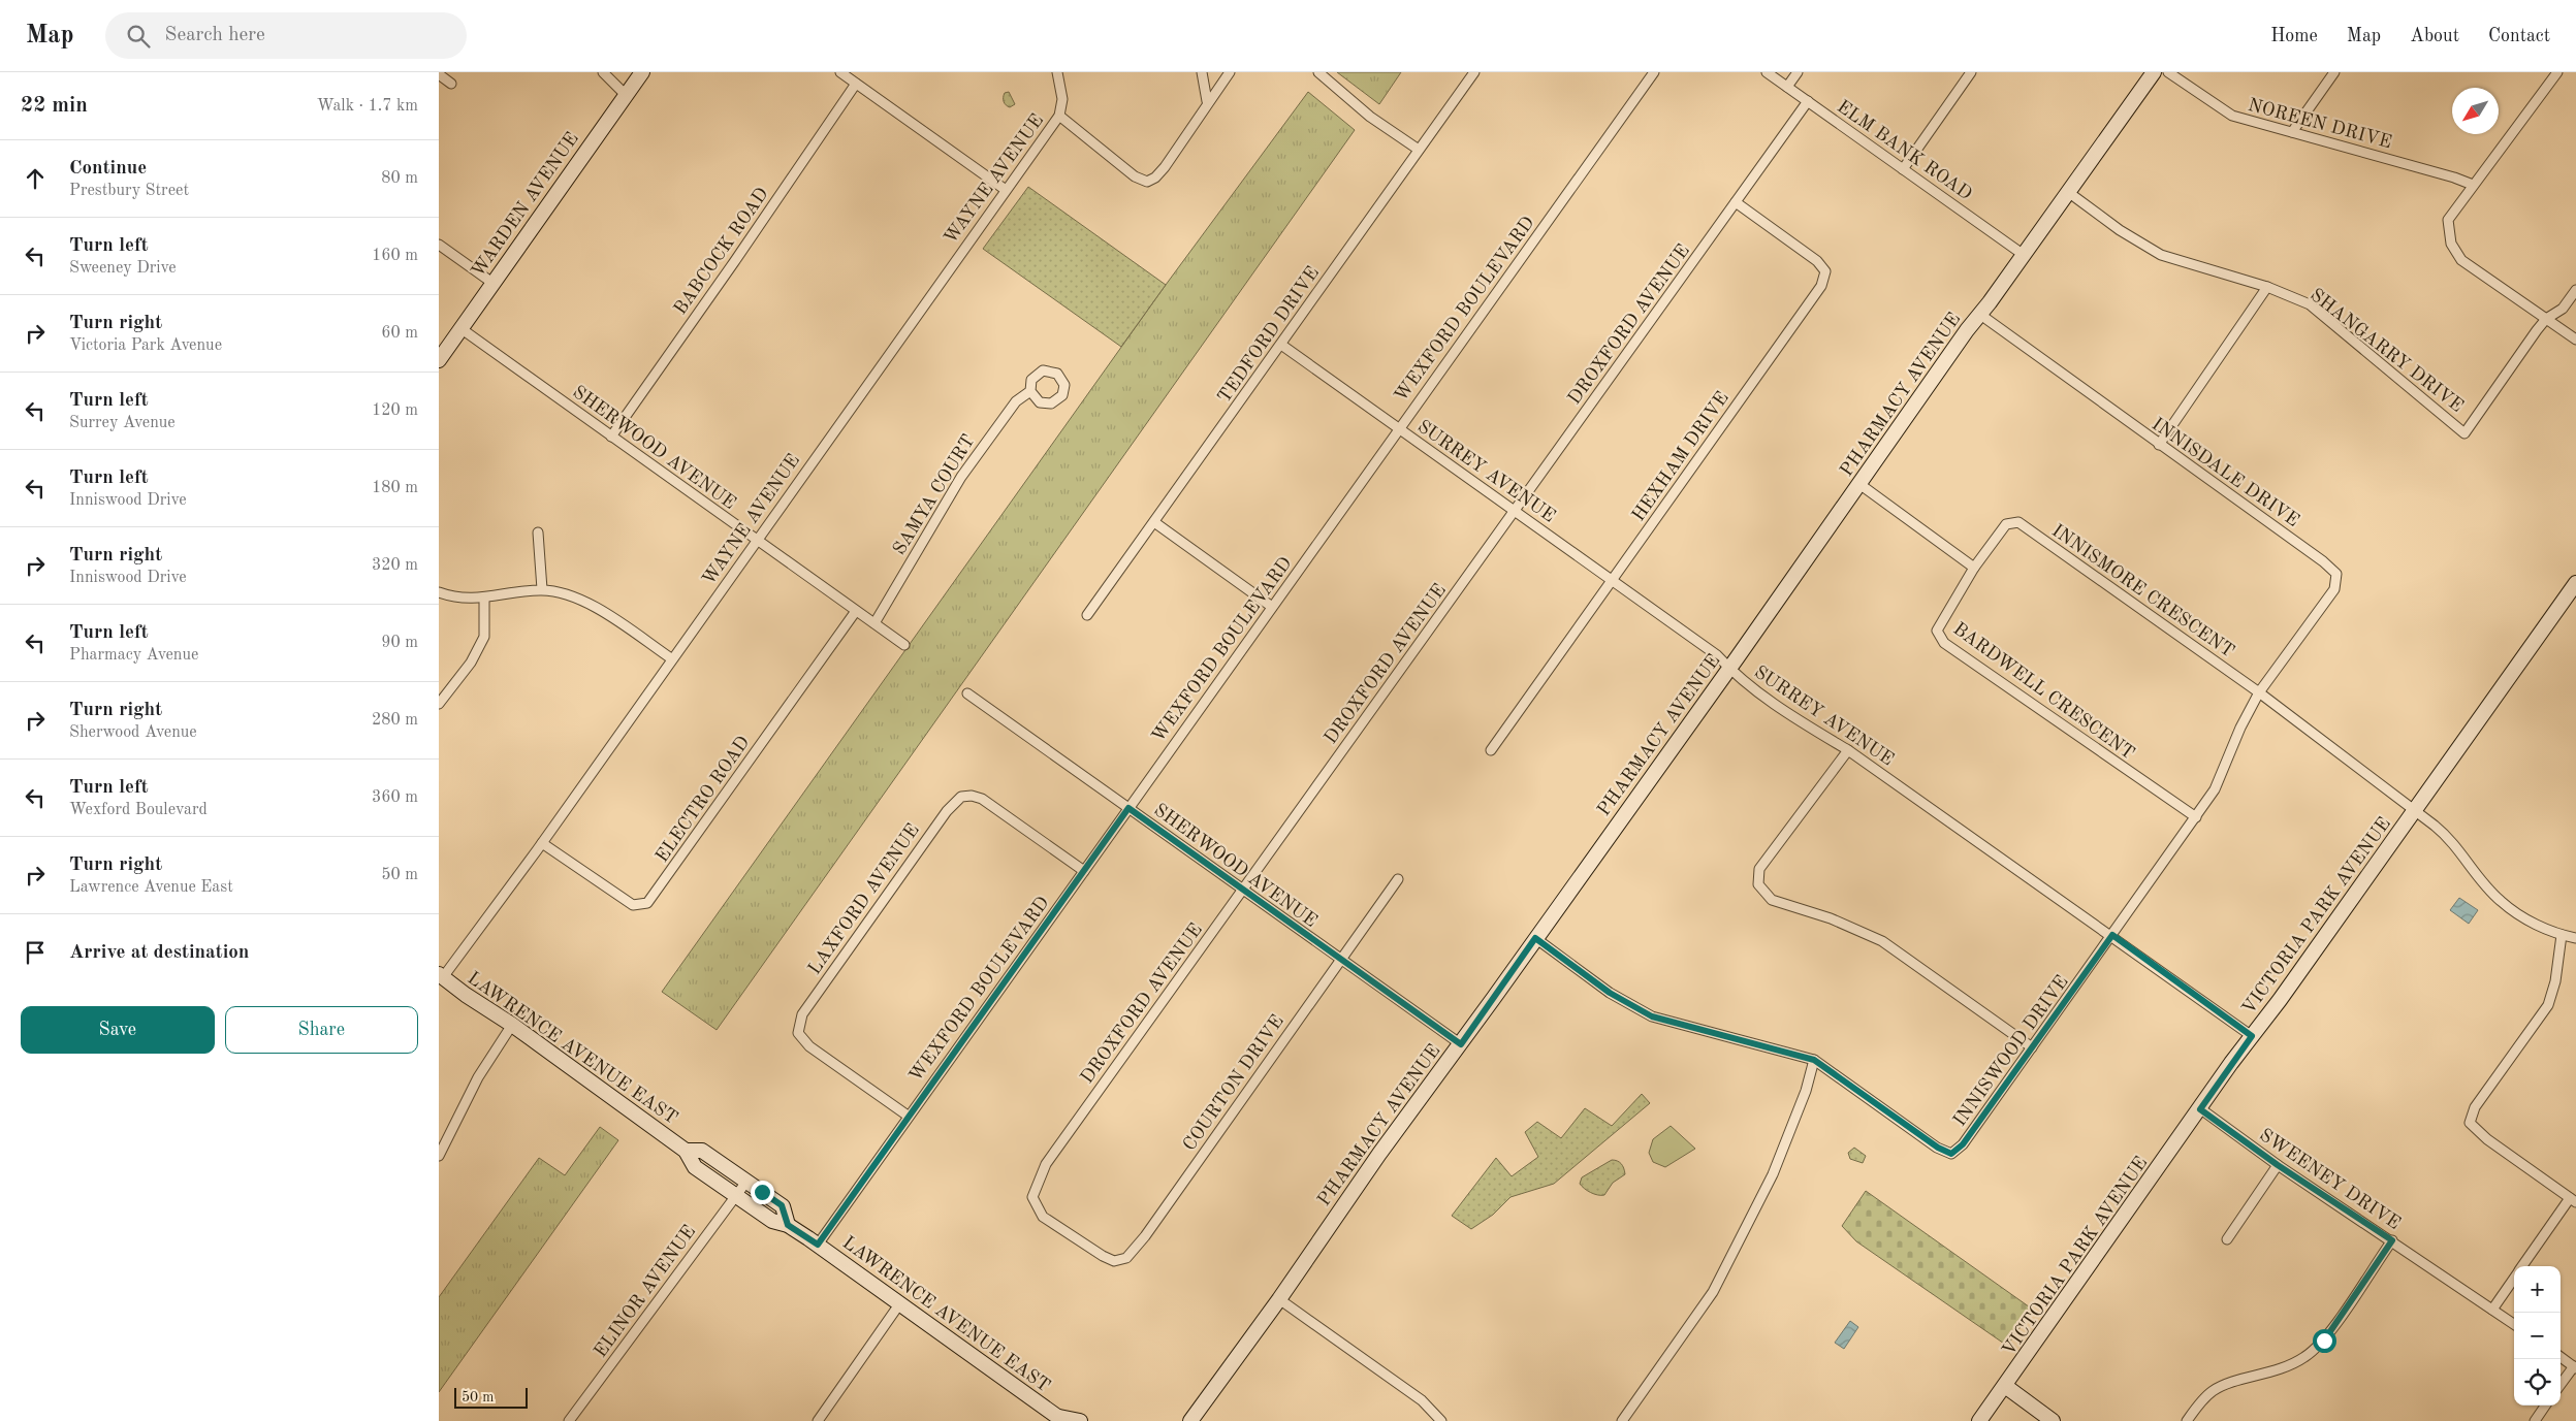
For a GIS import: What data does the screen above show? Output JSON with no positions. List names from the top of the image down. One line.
{"streets":{"main road":["WARDEN AVENUE","PHARMACY AVENUE","VICTORIA PARK AVENUE","LAWRENCE AVENUE EAST"],"street":["NOREEN DRIVE","ELM BANK ROAD","WAYNE AVENUE","BABCOCK ROAD","WEXFORD BOULEVARD","DROXFORD AVENUE","TEDFORD DRIVE","SHANGARRY DRIVE","SHERWOOD AVENUE","HEXHAM DRIVE","SURREY AVENUE","INNISDALE DRIVE","SAMYA COURT","INNISMORE CRESCENT","BARDWELL CRESCENT","ELECTRO ROAD","LAXFORD AVENUE","INNISWOOD DRIVE","COURTON DRIVE","SWEENEY DRIVE","ELINOR AVENUE"]},"crossings":[["ELM BANK ROAD","DROXFORD AVENUE"],["ELM BANK ROAD","PHARMACY AVENUE"],["WAYNE AVENUE","SHERWOOD AVENUE"],["WAYNE AVENUE","ELECTRO ROAD"],["WAYNE AVENUE","LAWRENCE AVENUE EAST"],["WARDEN AVENUE","SHERWOOD AVENUE"],["BABCOCK ROAD","SHERWOOD AVENUE"],["WEXFORD BOULEVARD","SHERWOOD AVENUE"],["WEXFORD BOULEVARD","SURREY AVENUE"],["WEXFORD BOULEVARD","LAXFORD AVENUE"],["WEXFORD BOULEVARD","LAWRENCE AVENUE EAST"],["DROXFORD AVENUE","SHERWOOD AVENUE"],["DROXFORD AVENUE","HEXHAM DRIVE"],["DROXFORD AVENUE","SURREY AVENUE"],["DROXFORD AVENUE","COURTON DRIVE"],["TEDFORD DRIVE","SURREY AVENUE"],["SHANGARRY DRIVE","PHARMACY AVENUE"],["PHARMACY AVENUE","SHERWOOD AVENUE"],["PHARMACY AVENUE","SURREY AVENUE"],["PHARMACY AVENUE","INNISDALE DRIVE"],["PHARMACY AVENUE","INNISWOOD DRIVE"],["SHERWOOD AVENUE","SAMYA COURT"],["SHERWOOD AVENUE","ELECTRO ROAD"],["SHERWOOD AVENUE","COURTON DRIVE"],["HEXHAM DRIVE","SURREY AVENUE"],["SURREY AVENUE","VICTORIA PARK AVENUE"],["SURREY AVENUE","INNISWOOD DRIVE"],["INNISDALE DRIVE","INNISMORE CRESCENT"],["INNISDALE DRIVE","INNISWOOD DRIVE"],["INNISMORE CRESCENT","BARDWELL CRESCENT"],["INNISMORE CRESCENT","VICTORIA PARK AVENUE"],["INNISMORE CRESCENT","INNISWOOD DRIVE"],["BARDWELL CRESCENT","INNISWOOD DRIVE"],["VICTORIA PARK AVENUE","SWEENEY DRIVE"],["LAWRENCE AVENUE EAST","ELINOR AVENUE"]],"scale_bar":"50 m","north":"bottom left","page":{"header":"Map","search":"Search here","nav":["Home","Map","About","Contact"],"heading":["22 min","Walk · 1.7 km"],"list":[["Continue","Prestbury Street","80 m"],["Turn left","Sweeney Drive","160 m"],["Turn right","Victoria Park Avenue","60 m"],["Turn left","Surrey Avenue","120 m"],["Turn left","Inniswood Drive","180 m"],["Turn right","Inniswood Drive","320 m"],["Turn left","Pharmacy Avenue","90 m"],["Turn right","Sherwood Avenue","280 m"],["Turn left","Wexford Boulevard","360 m"],["Turn right","Lawrence Avenue East","50 m"],"Arrive at destination"],"buttons":["Save","Share"],"map_buttons":["+","−"],"scale":"50 m"}}
